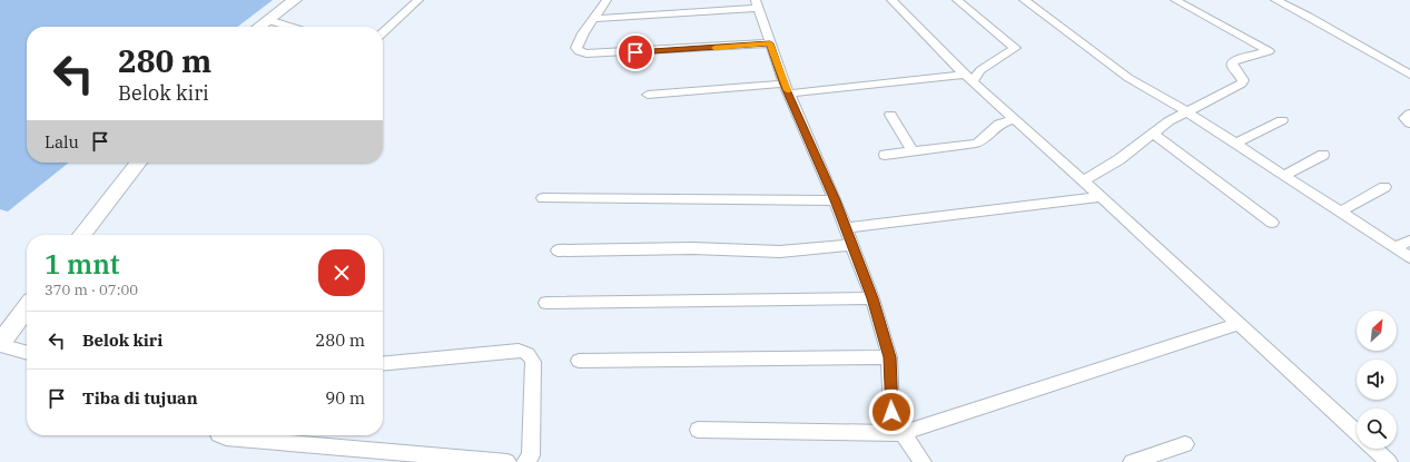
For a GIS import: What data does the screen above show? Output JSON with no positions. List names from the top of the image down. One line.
{"north":"top right","page":{"turn":["280 m","Belok kiri"],"then":"Lalu","heading":["1 mnt","370 m · 07:00"],"list":[{"name":"Belok kiri","value":"280 m"},{"name":"Tiba di tujuan","value":"90 m"}]}}
